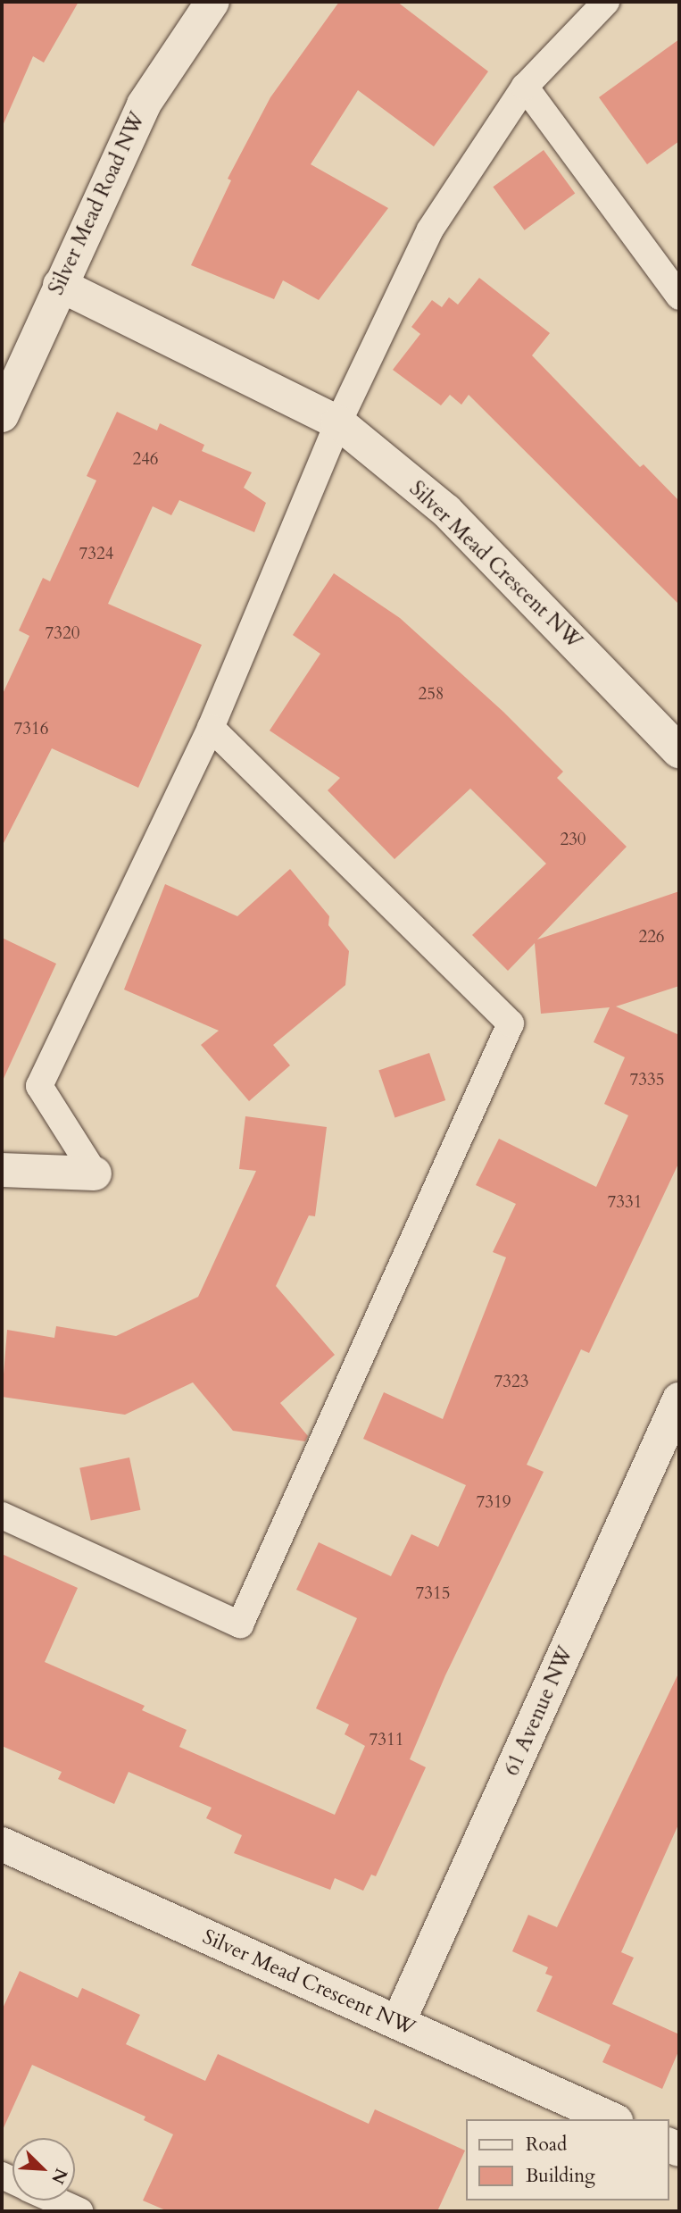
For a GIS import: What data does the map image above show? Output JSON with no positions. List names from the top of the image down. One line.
{"streets":{"street":["Silver Mead Road NW","Silver Mead Crescent NW","61 Avenue NW"]},"crossings":[["Silver Mead Road NW","Silver Mead Crescent NW"],["Silver Mead Crescent NW","61 Avenue NW"]],"house_numbers":["246","7324","7320","258","7316","230","226","7335","7331","7323","7319","7315","7311"],"legend":["Road","Building"],"north":"bottom right"}
